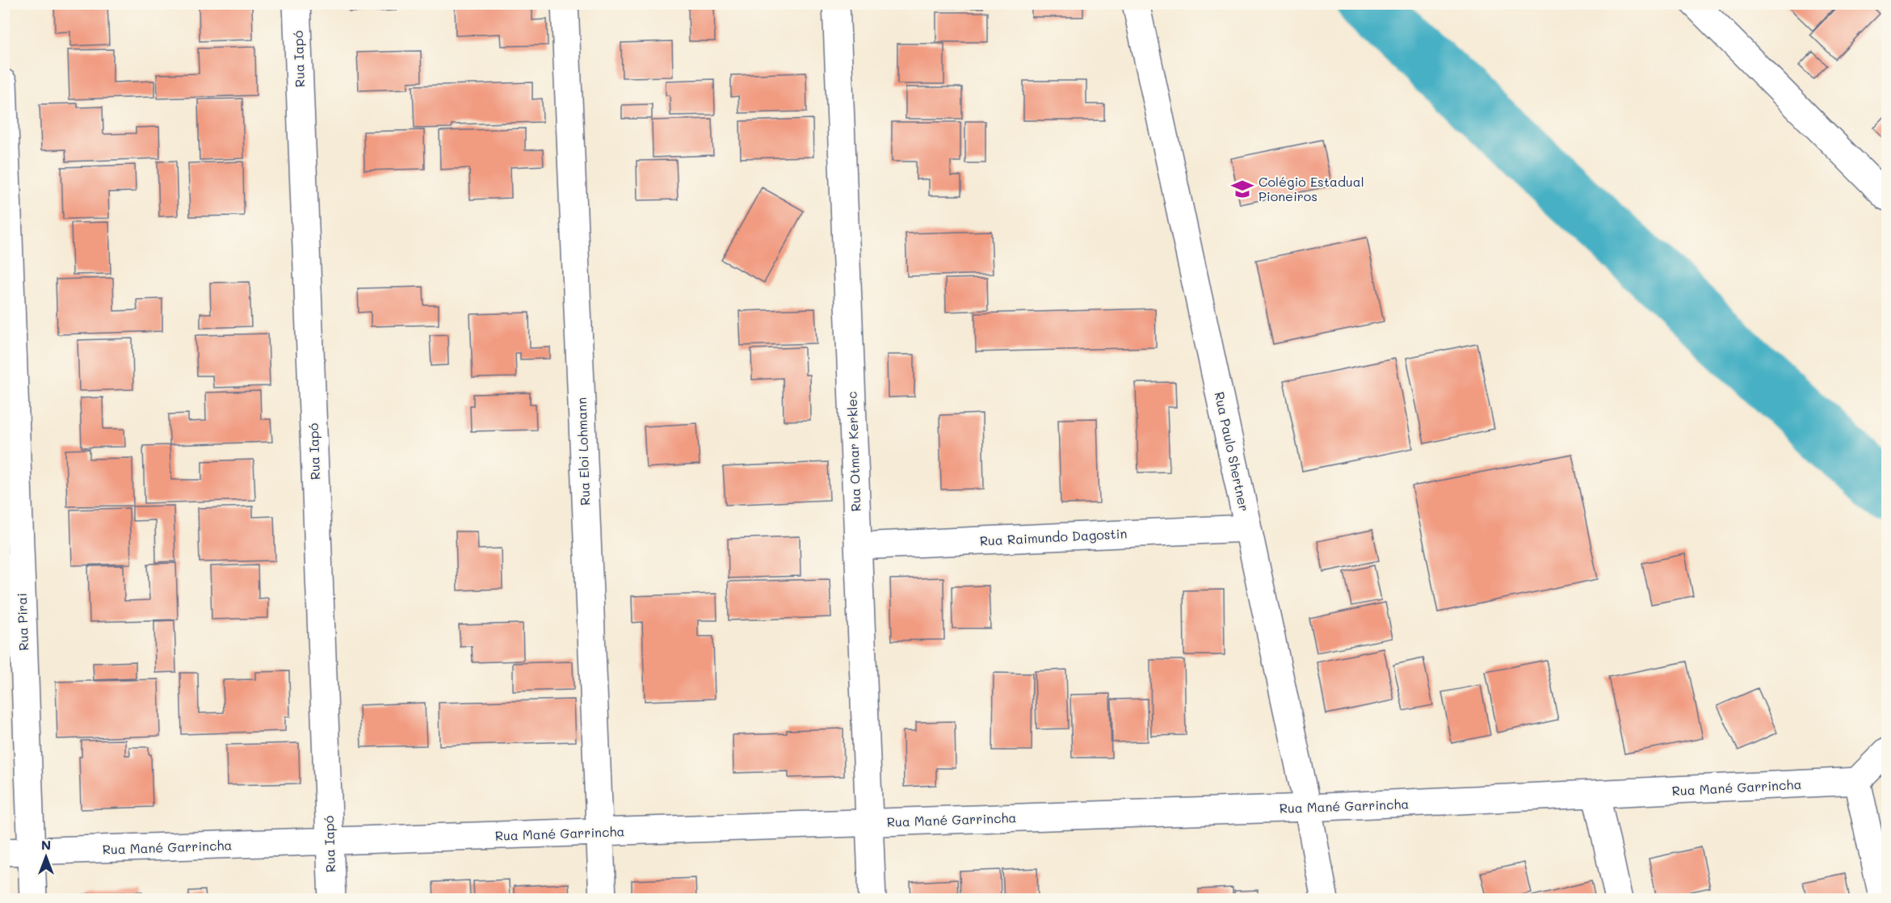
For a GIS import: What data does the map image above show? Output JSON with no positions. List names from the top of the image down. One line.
{"streets":{"street":["Rua Iapó","Rua Eloi Lohmann","Rua Otmar Kerklec","Rua Paulo Shertner","Rua Raimundo Dagostin","Rua Pirai","Rua Mané Garrincha"]},"crossings":[["Rua Iapó","Rua Mané Garrincha"],["Rua Eloi Lohmann","Rua Mané Garrincha"],["Rua Otmar Kerklec","Rua Raimundo Dagostin"],["Rua Otmar Kerklec","Rua Mané Garrincha"],["Rua Paulo Shertner","Rua Raimundo Dagostin"],["Rua Paulo Shertner","Rua Mané Garrincha"],["Rua Pirai","Rua Mané Garrincha"]],"places":{"school or university":["Colégio Estadual Pioneiros"]},"north":"top"}
